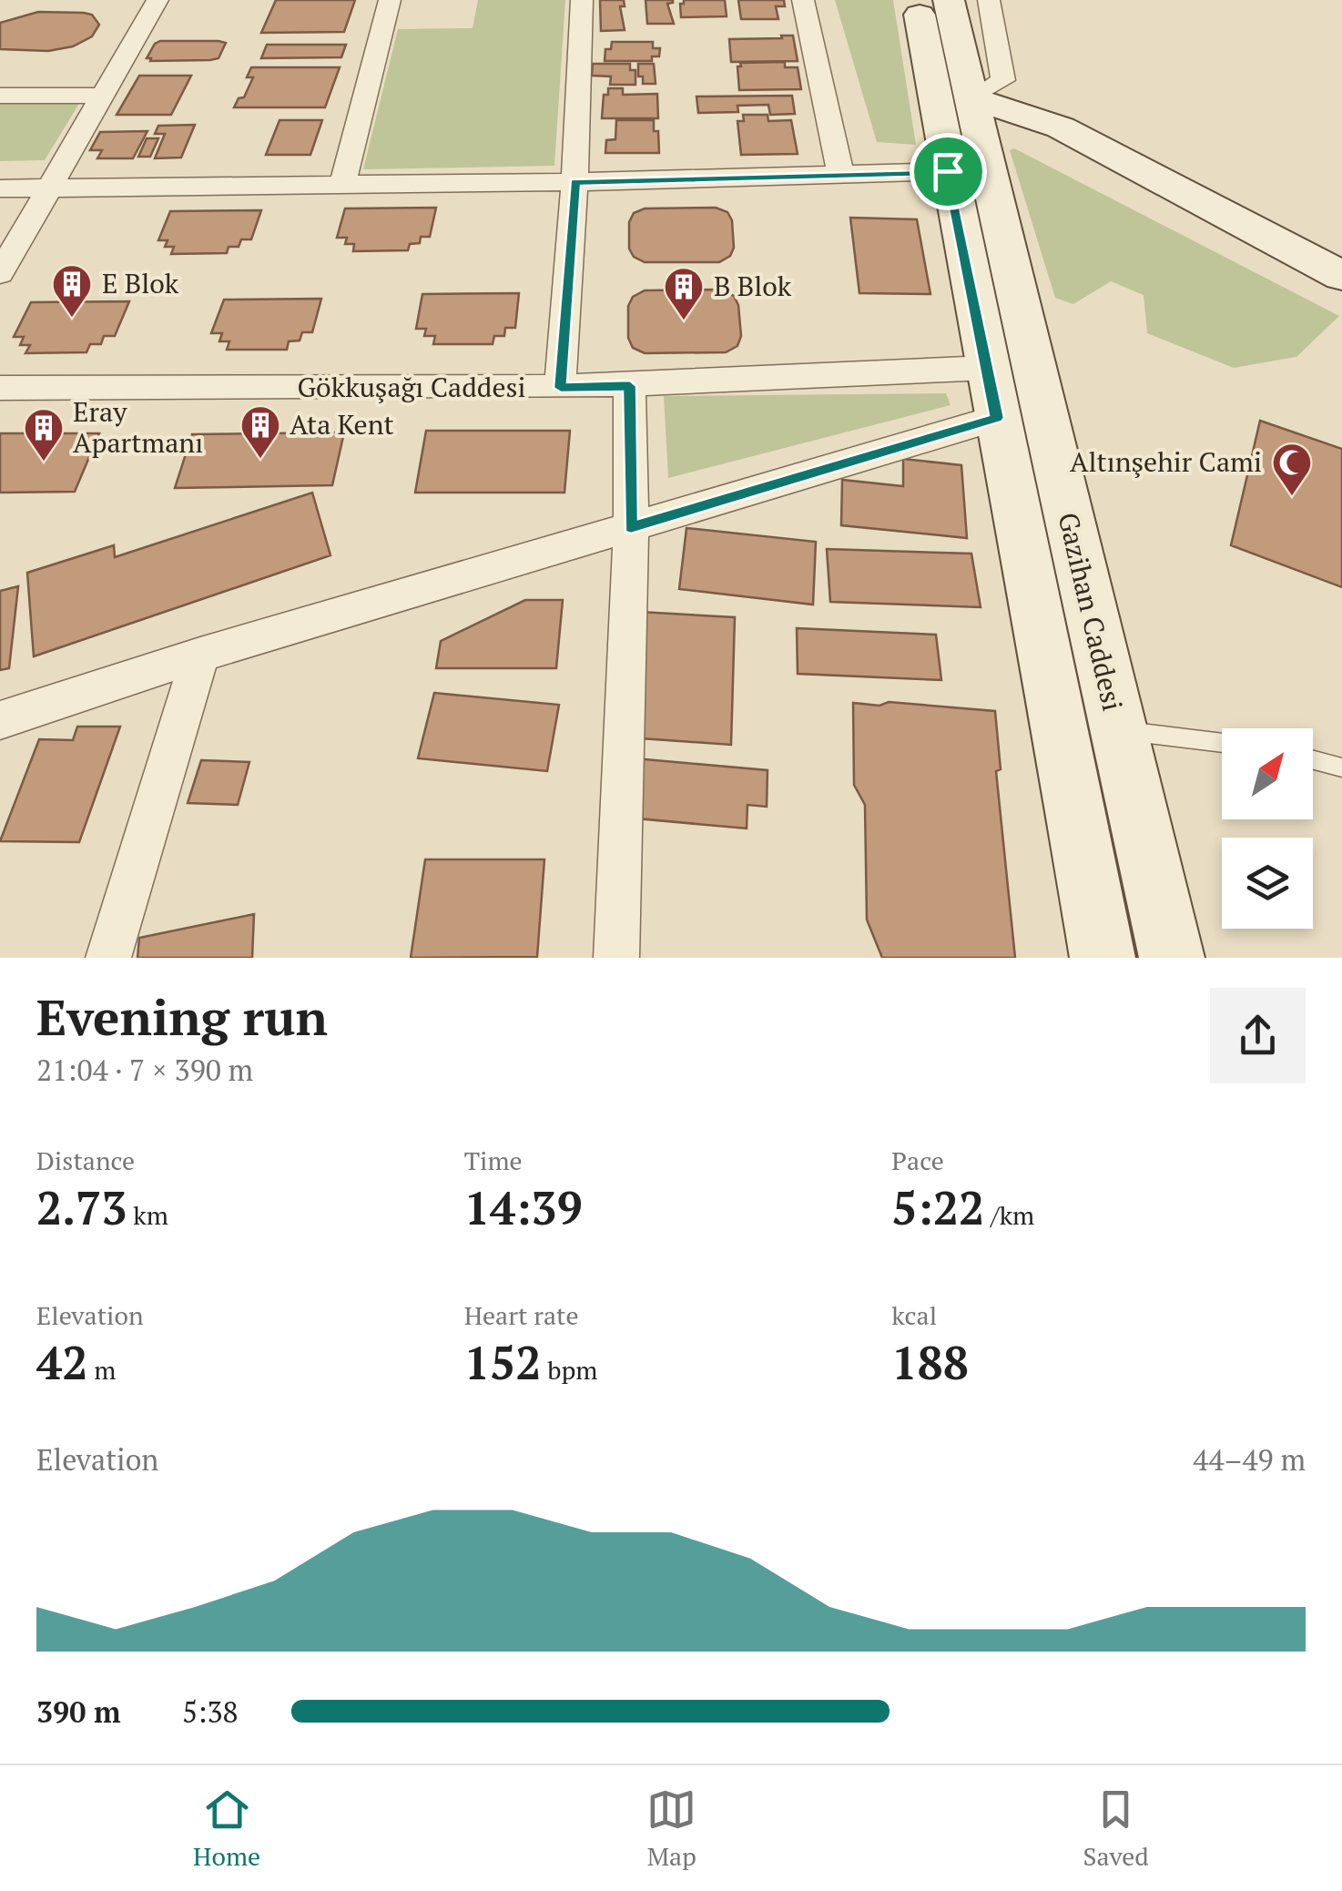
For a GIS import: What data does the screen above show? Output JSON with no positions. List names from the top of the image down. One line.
{"streets":{"main road":["Gazihan Caddesi"],"street":["Gökkuşağı Caddesi"]},"crossings":[["Gökkuşağı Caddesi","Gazihan Caddesi"]],"places":{"building":["E Blok","B Blok","Ata Kent","Eray Apartmanı"],"mosque":["Altınşehir Cami"]},"north":"top right","page":{"heading":["Evening run","21:04 · 7 × 390 m"],"stats":[["Distance","2.73 km"],["Time","14:39"],["Pace","5:22 /km"],["Elevation","42 m"],["Heart rate","152 bpm"],["kcal","188"]],"chart":["Elevation","44–49 m"],"list":[{"name":"390 m","note":"5:38"}],"tabs":["Home","Map","Saved"]}}
